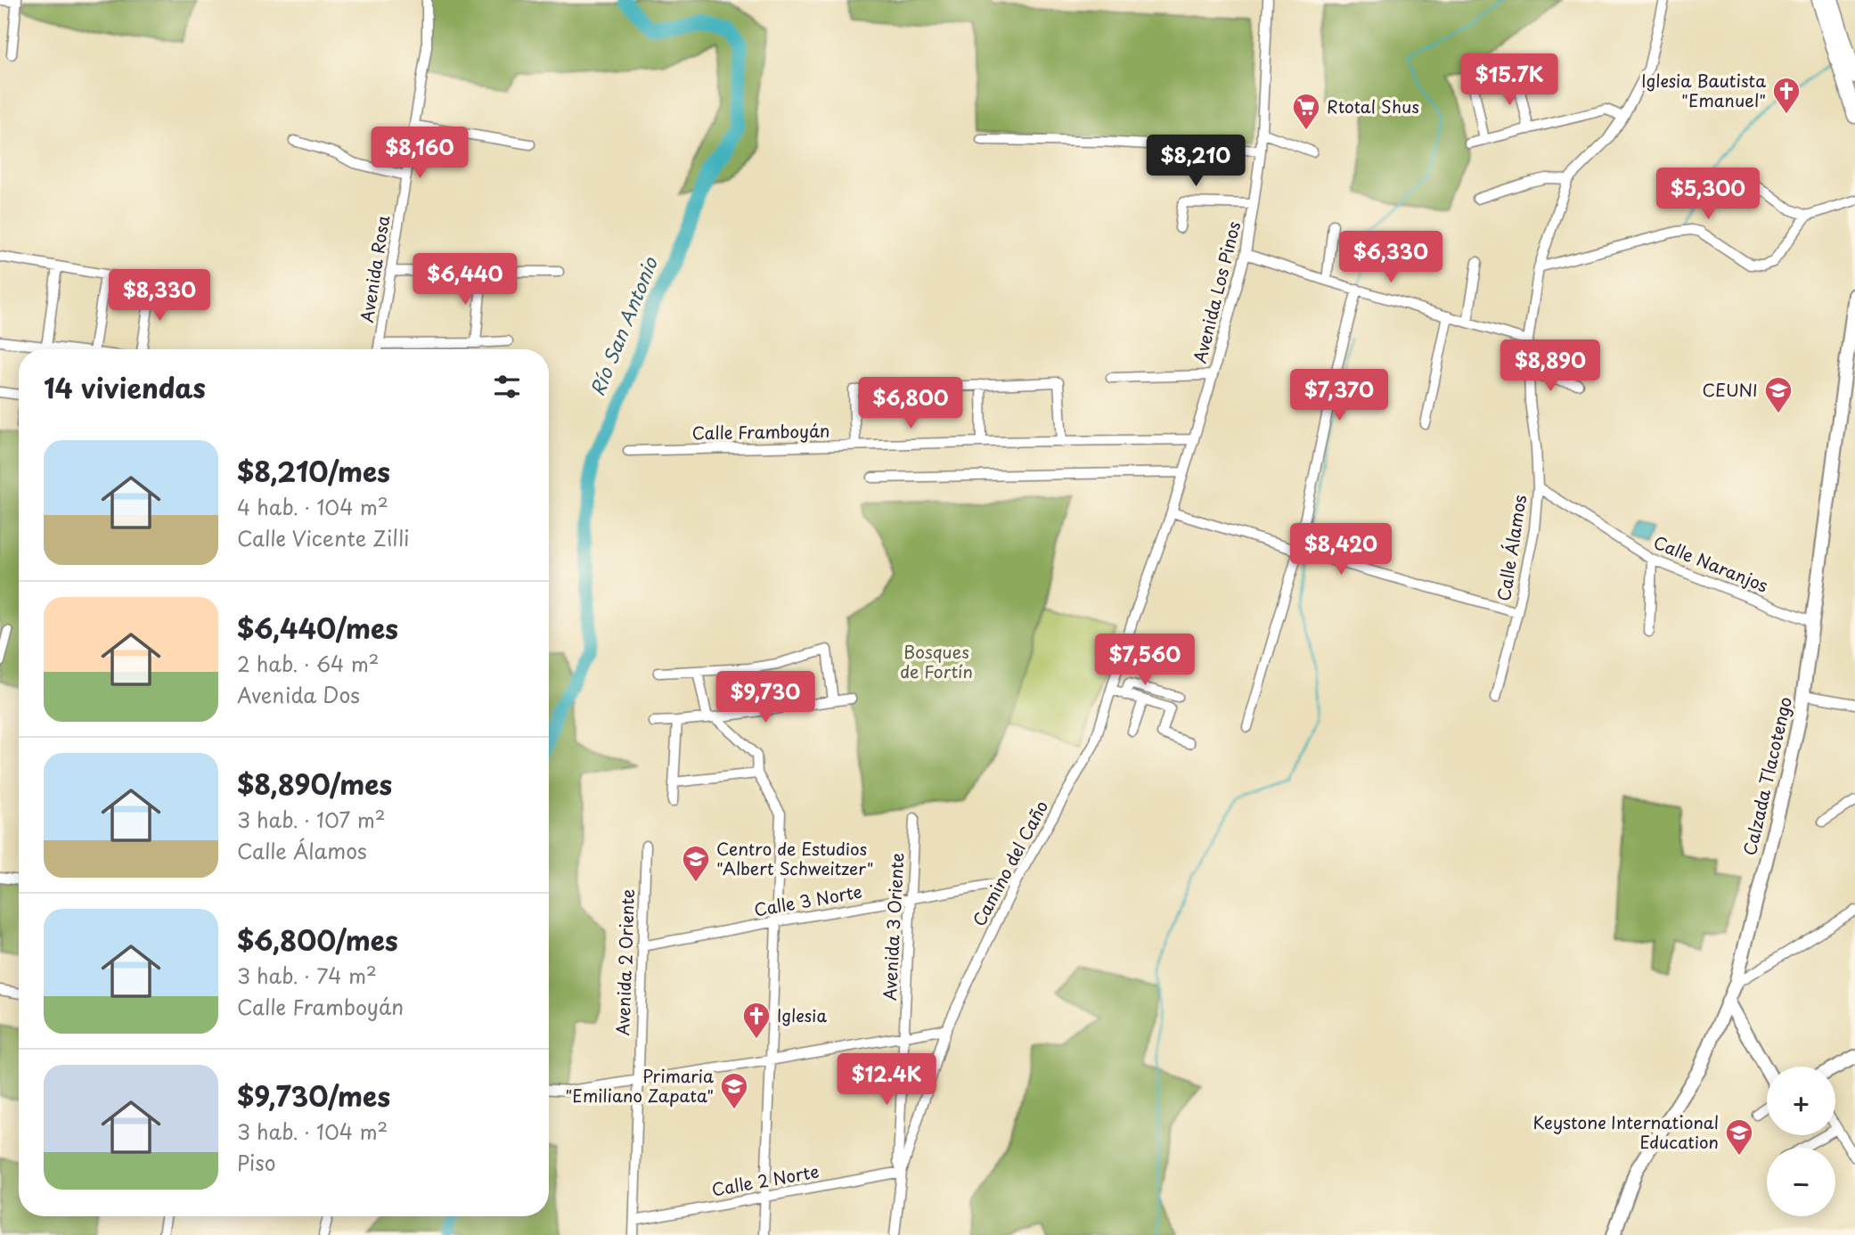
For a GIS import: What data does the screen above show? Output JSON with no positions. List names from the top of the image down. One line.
{"streets":{"street":["Avenida Rosa","Avenida Los Pinos","Calle Framboyán","Calle Álamos","Calle Naranjos","Calzada Tlacotengo","Camino del Caño","Calle 3 Norte","Avenida 3 Oriente","Avenida 2 Oriente","Calle 2 Norte"]},"crossings":[["Avenida Los Pinos","Calle Framboyán"],["Avenida Los Pinos","Camino del Caño"],["Calle Álamos","Calle Naranjos"],["Calle Naranjos","Calzada Tlacotengo"],["Camino del Caño","Calle 3 Norte"],["Camino del Caño","Avenida 3 Oriente"],["Camino del Caño","Calle 2 Norte"],["Calle 3 Norte","Avenida 3 Oriente"],["Calle 3 Norte","Avenida 2 Oriente"],["Avenida 3 Oriente","Calle 2 Norte"],["Avenida 2 Oriente","Calle 2 Norte"]],"water":["Río San Antonio"],"parks":["Bosques de Fortín"],"places":{"church":["Iglesia Bautista \"Emanuel\"","Iglesia"],"supermarket":["Rtotal Shus"],"school or university":["CEUNI","Centro de Estudios \"Albert Schweitzer\"","Primaria \"Emiliano Zapata\"","Keystone International Education"]},"page":{"price":["$15.7K","$8,160","$8,210","$5,300","$6,330","$6,440","$8,330","$8,890","$7,370","$6,800","$8,420","$7,560","$9,730","$12.4K"],"heading":"14 viviendas","list":[{"name":"$8,210/mes","note":"4 hab. · 104 m² · Calle Vicente Zilli"},{"name":"$6,440/mes","note":"2 hab. · 64 m² · Avenida Dos"},{"name":"$8,890/mes","note":"3 hab. · 107 m² · Calle Álamos"},{"name":"$6,800/mes","note":"3 hab. · 74 m² · Calle Framboyán"},{"name":"$9,730/mes","note":"3 hab. · 104 m² · Piso"}],"map_buttons":["+","−"]}}
